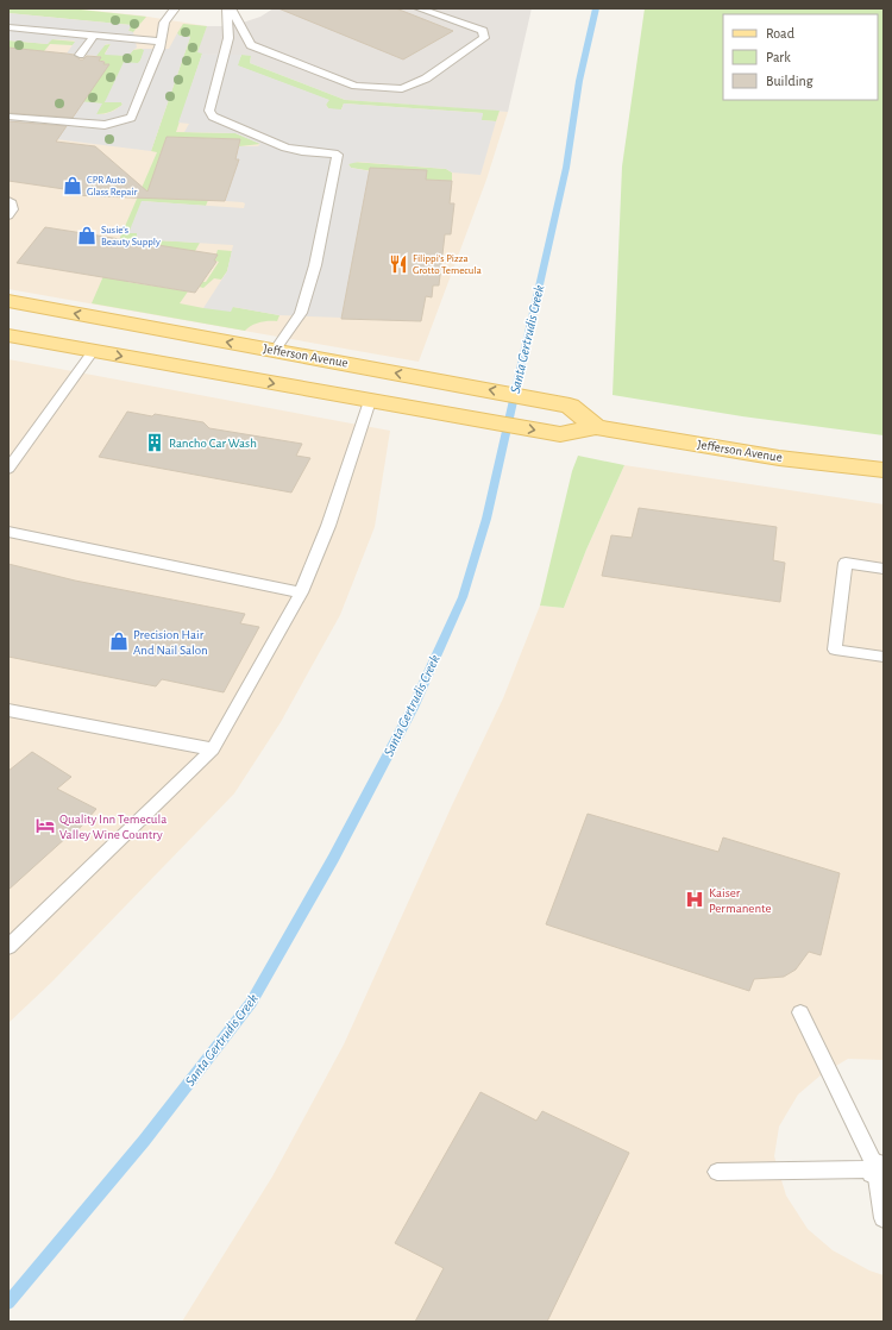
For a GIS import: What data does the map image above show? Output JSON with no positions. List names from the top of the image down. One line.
{"streets":{"main road":["Jefferson Avenue"]},"water":["Santa Gertrudis Creek"],"places":{"shop":["CPR Auto Glass Repair","Susie's Beauty Supply","Precision Hair And Nail Salon"],"restaurant":["Filippi's Pizza Grotto Temecula"],"building":["Rancho Car Wash"],"hotel":["Quality Inn Temecula Valley Wine Country"],"hospital":["Kaiser Permanente"]},"legend":["Road","Park","Building"]}
